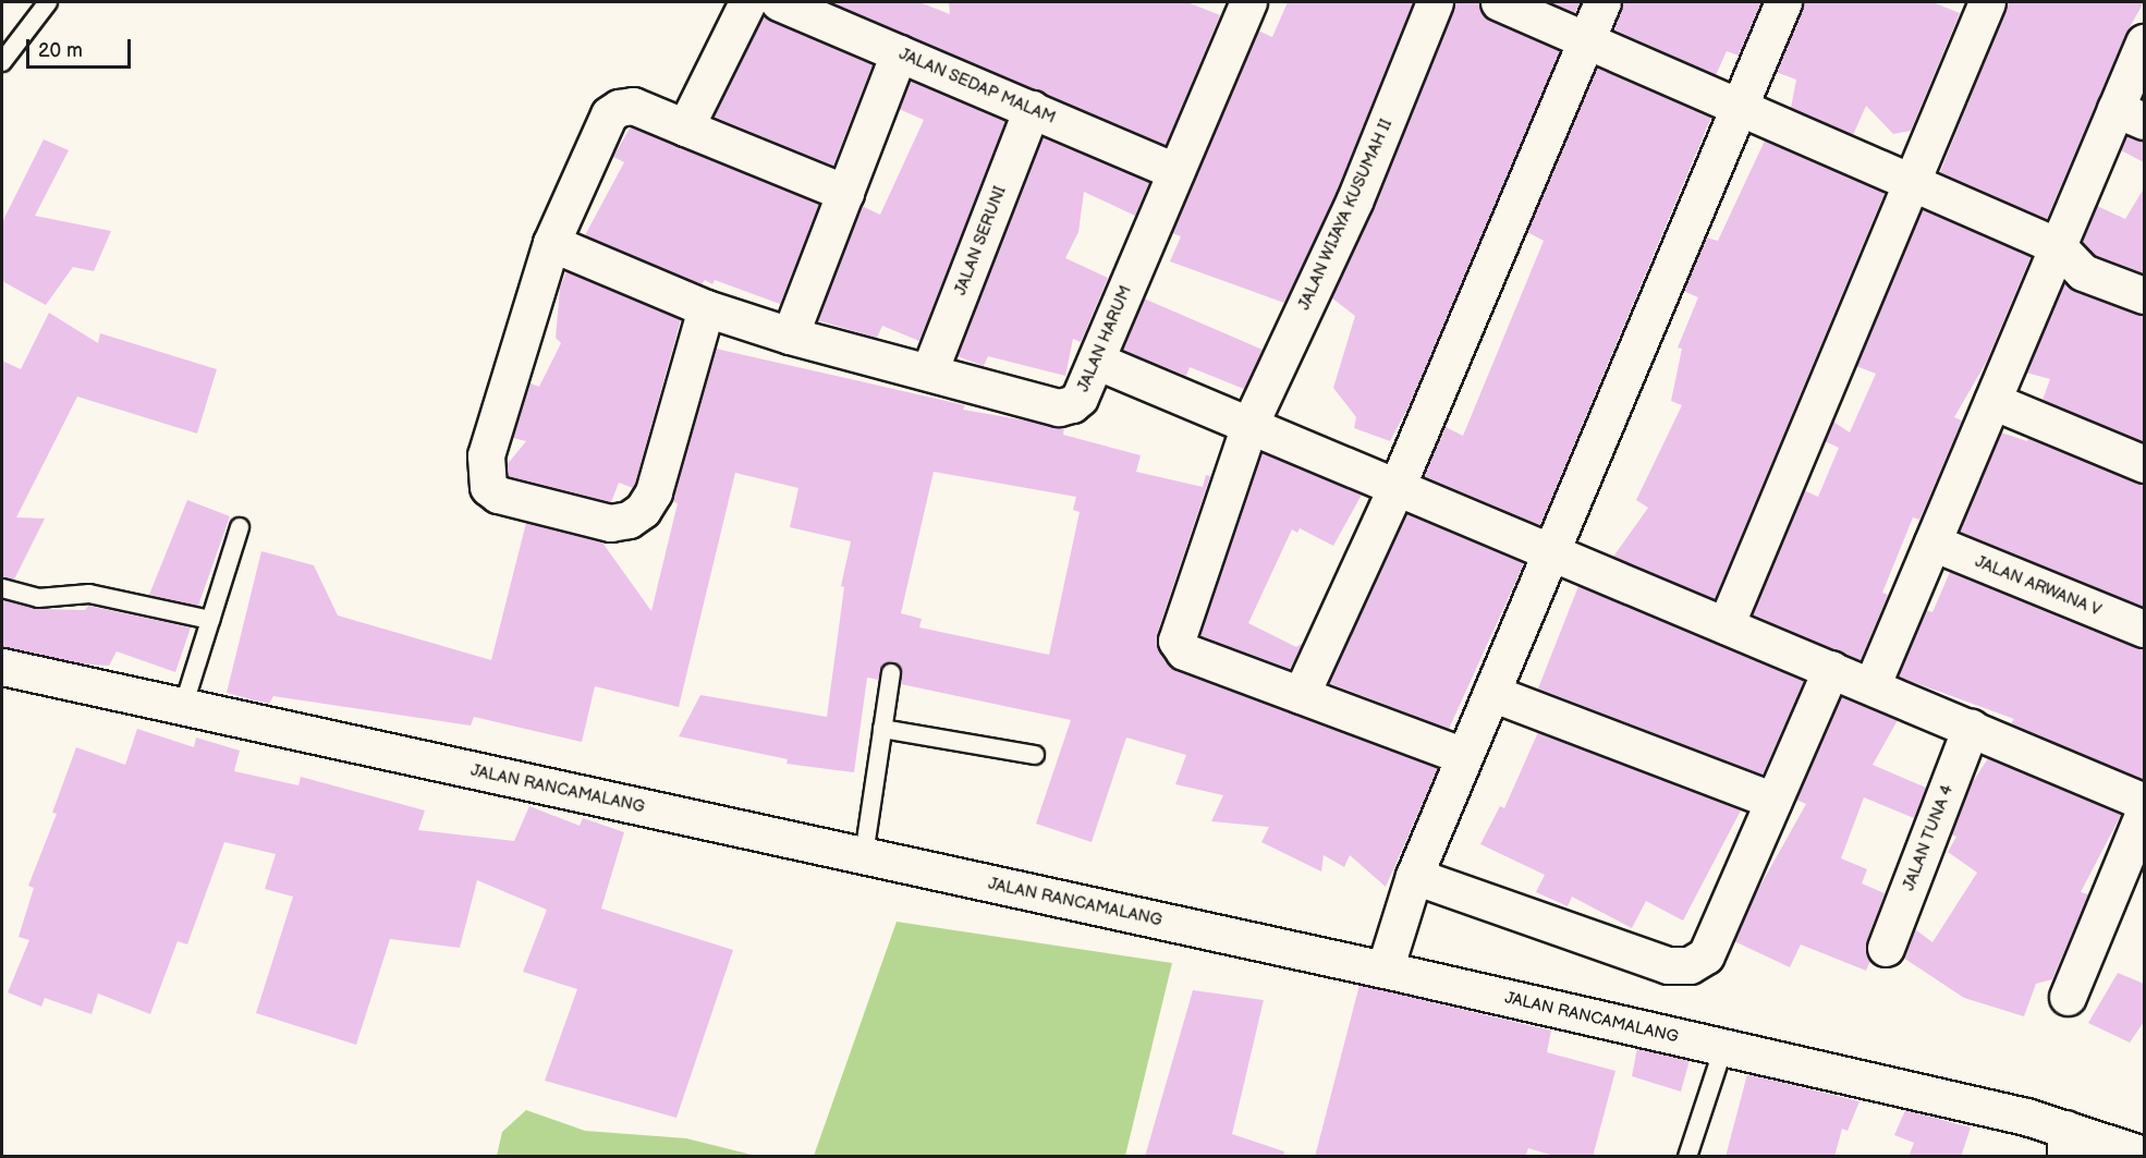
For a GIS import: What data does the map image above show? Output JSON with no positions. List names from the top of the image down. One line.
{"streets":{"street":["JALAN SEDAP MALAM","JALAN WIJAYA KUSUMAH II","JALAN SERUNI","JALAN HARUM","JALAN ARWANA V","JALAN RANCAMALANG","JALAN TUNA 4"]},"crossings":[["JALAN SEDAP MALAM","JALAN SERUNI"],["JALAN SEDAP MALAM","JALAN HARUM"],["JALAN SERUNI","JALAN HARUM"]],"scale_bar":"20 m"}
